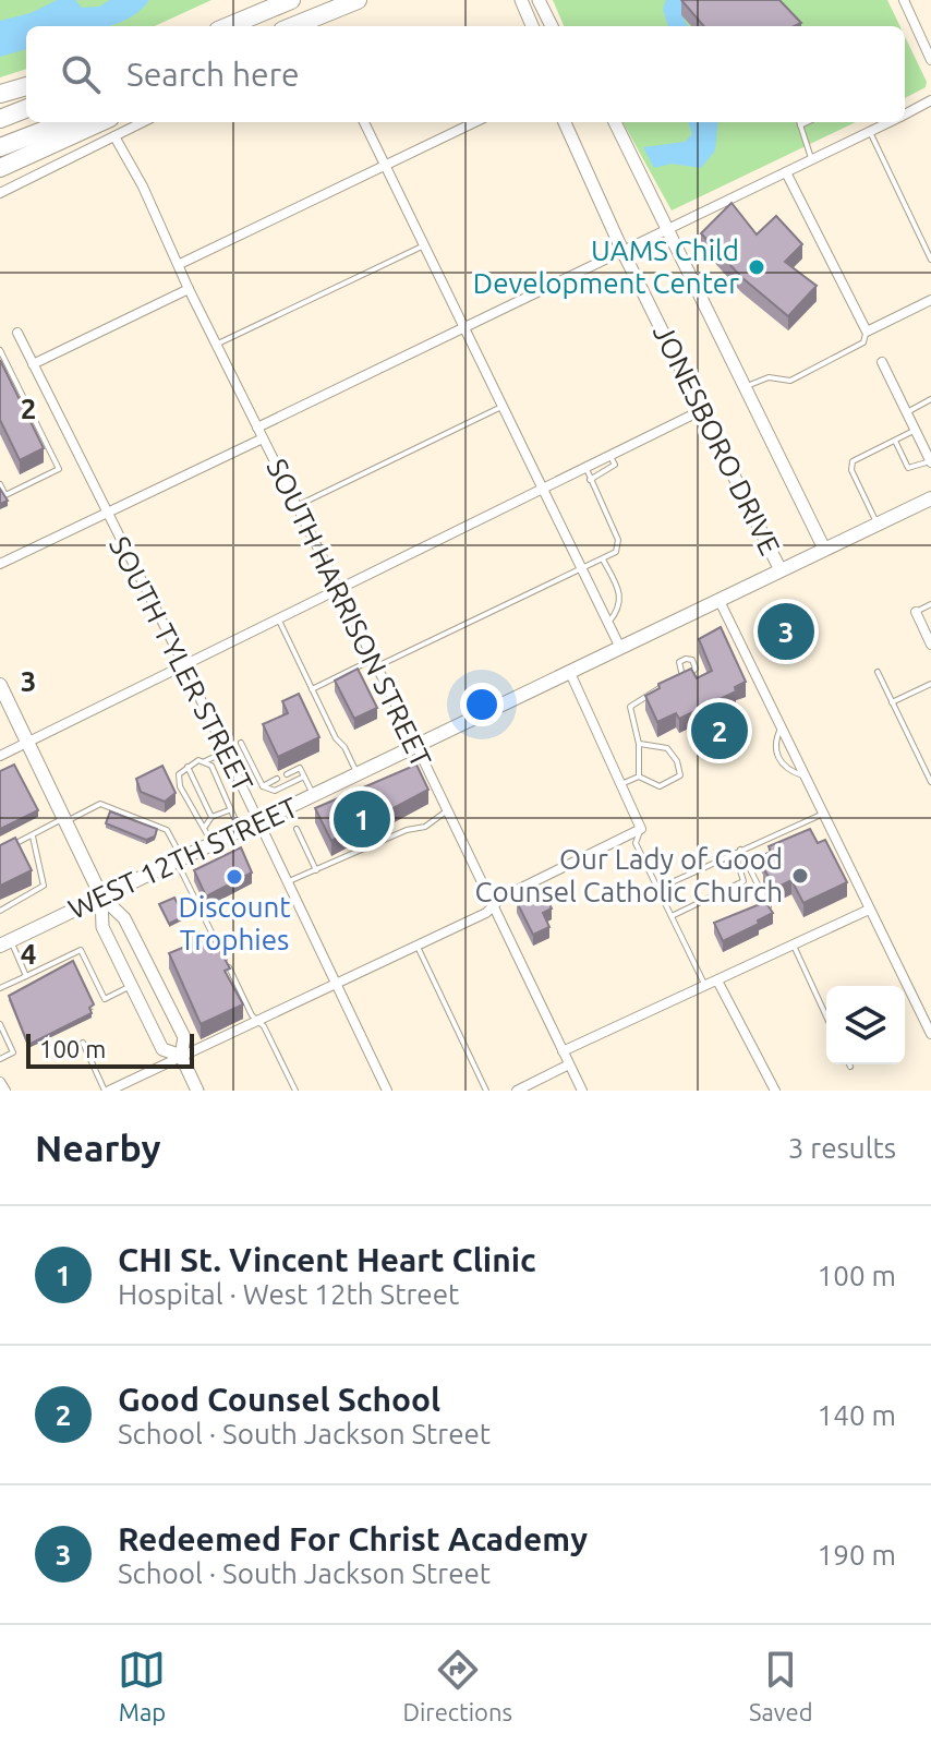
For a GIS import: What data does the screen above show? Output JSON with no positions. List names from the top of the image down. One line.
{"streets":{"main road":["WEST 12TH STREET"],"street":["JONESBORO DRIVE","SOUTH HARRISON STREET","SOUTH TYLER STREET"]},"crossings":[["JONESBORO DRIVE","WEST 12TH STREET"],["SOUTH HARRISON STREET","WEST 12TH STREET"],["SOUTH TYLER STREET","WEST 12TH STREET"]],"places":["UAMS Child Development Center","Our Lady of Good Counsel Catholic Church","Discount Trophies"],"scale_bar":"100 m","page":{"search":"Search here","pins":["3","2","1"],"scale":"100 m","heading":["Nearby","3 results"],"list":[{"mark":"1","name":"CHI St. Vincent Heart Clinic","note":"Hospital · West 12th Street","value":"100 m"},{"mark":"2","name":"Good Counsel School","note":"School · South Jackson Street","value":"140 m"},{"mark":"3","name":"Redeemed For Christ Academy","note":"School · South Jackson Street","value":"190 m"}],"nav":["Map","Directions","Saved"]},"grid":{"rows":["2","3","4"]}}
